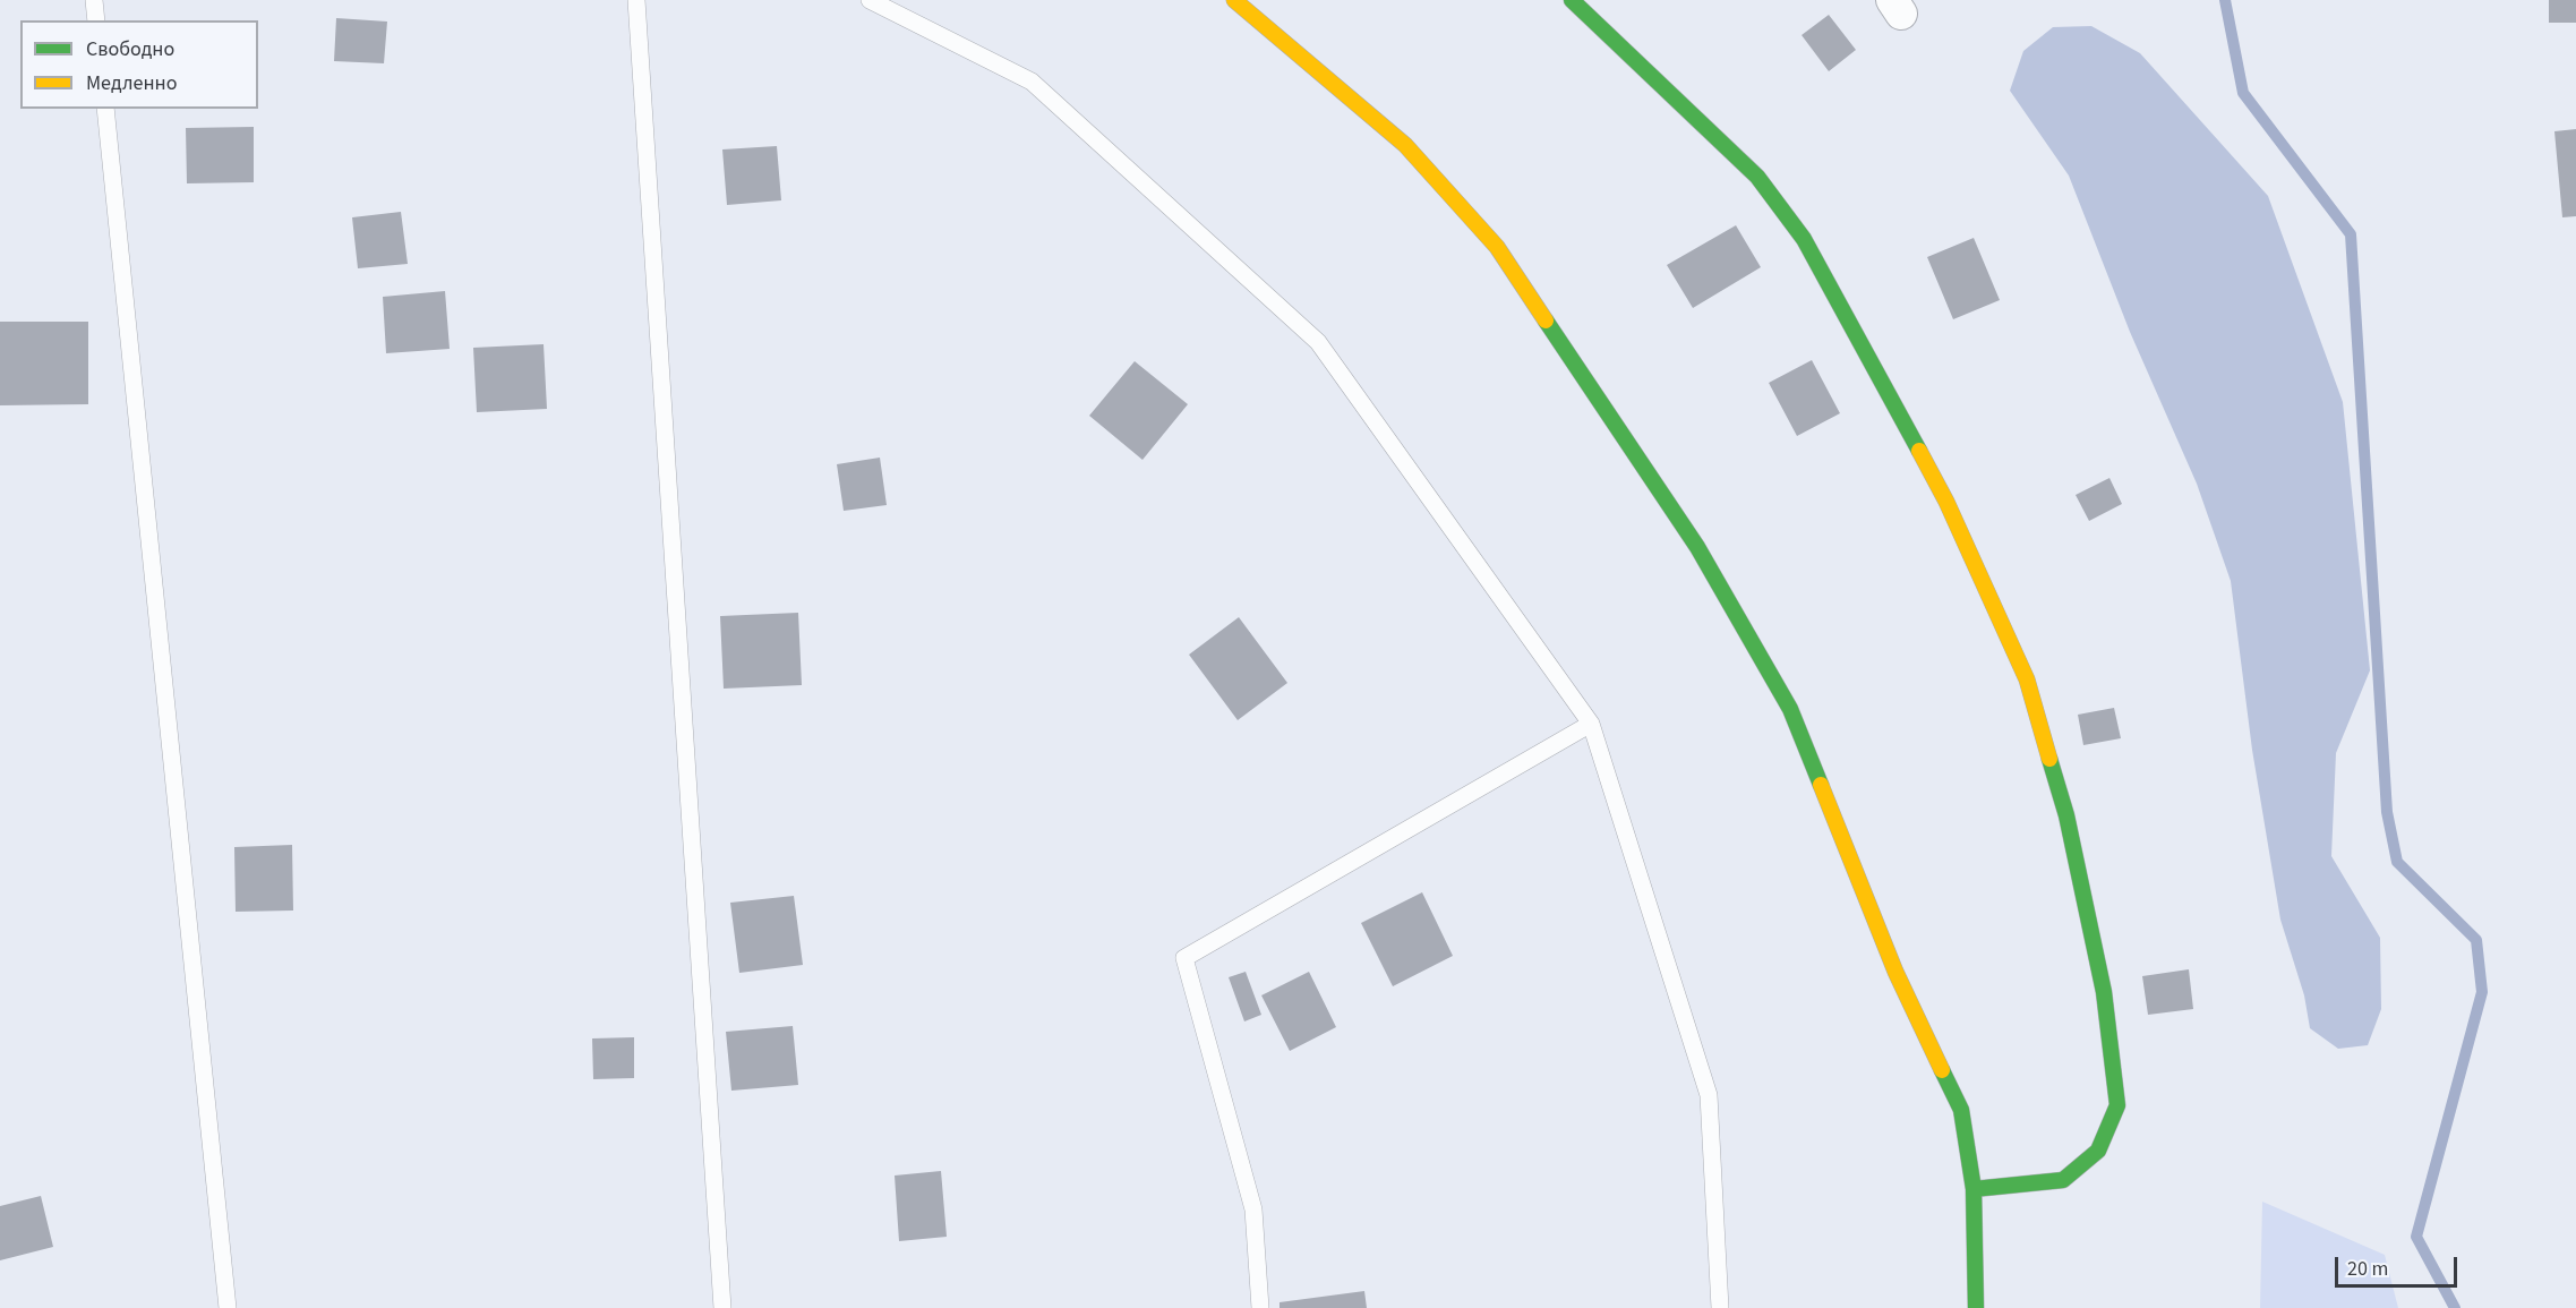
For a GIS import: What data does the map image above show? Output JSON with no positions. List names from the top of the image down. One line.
{"legend":["Свободно","Медленно"],"scale_bar":"20 m"}
